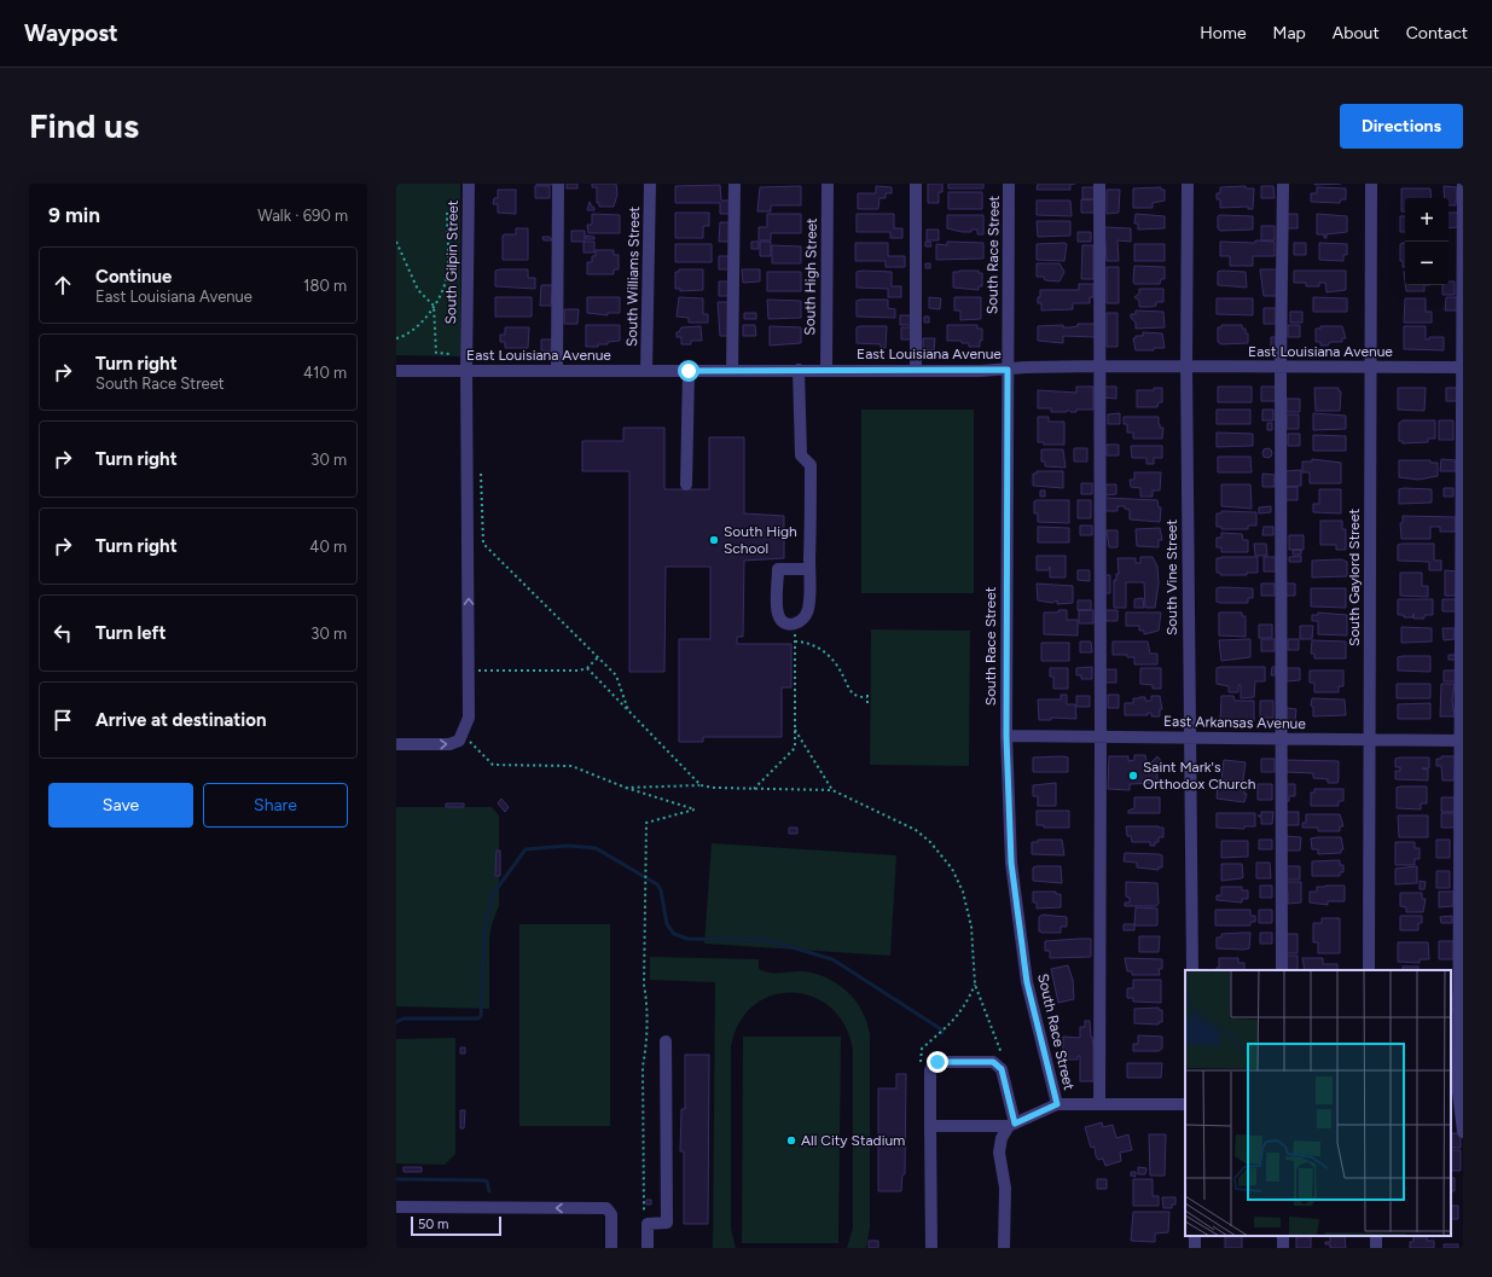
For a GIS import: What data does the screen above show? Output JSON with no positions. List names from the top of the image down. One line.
{"streets":{"street":["South Race Street","South Gilpin Street","South Williams Street","South High Street","East Louisiana Avenue","South Vine Street","South Gaylord Street","East Arkansas Avenue"]},"crossings":[["South Race Street","East Louisiana Avenue"],["South Race Street","East Arkansas Avenue"],["South Gilpin Street","East Louisiana Avenue"],["South Williams Street","East Louisiana Avenue"],["South High Street","East Louisiana Avenue"],["East Louisiana Avenue","South Vine Street"],["East Louisiana Avenue","South Gaylord Street"],["South Vine Street","East Arkansas Avenue"],["South Gaylord Street","East Arkansas Avenue"]],"one_way":["South Gilpin Street"],"places":["South High School","Saint Mark's Orthodox Church","All City Stadium"],"scale_bar":"50 m","page":{"header":"Waypost","nav":["Home","Map","About","Contact"],"buttons":["Directions",["Save","Share"]],"title":"Find us","heading":["9 min","Walk · 690 m"],"map_buttons":["+","−"],"list":[["Continue","East Louisiana Avenue","180 m"],["Turn right","South Race Street","410 m"],["Turn right","30 m"],["Turn right","40 m"],["Turn left","30 m"],"Arrive at destination"],"scale":"50 m"}}
